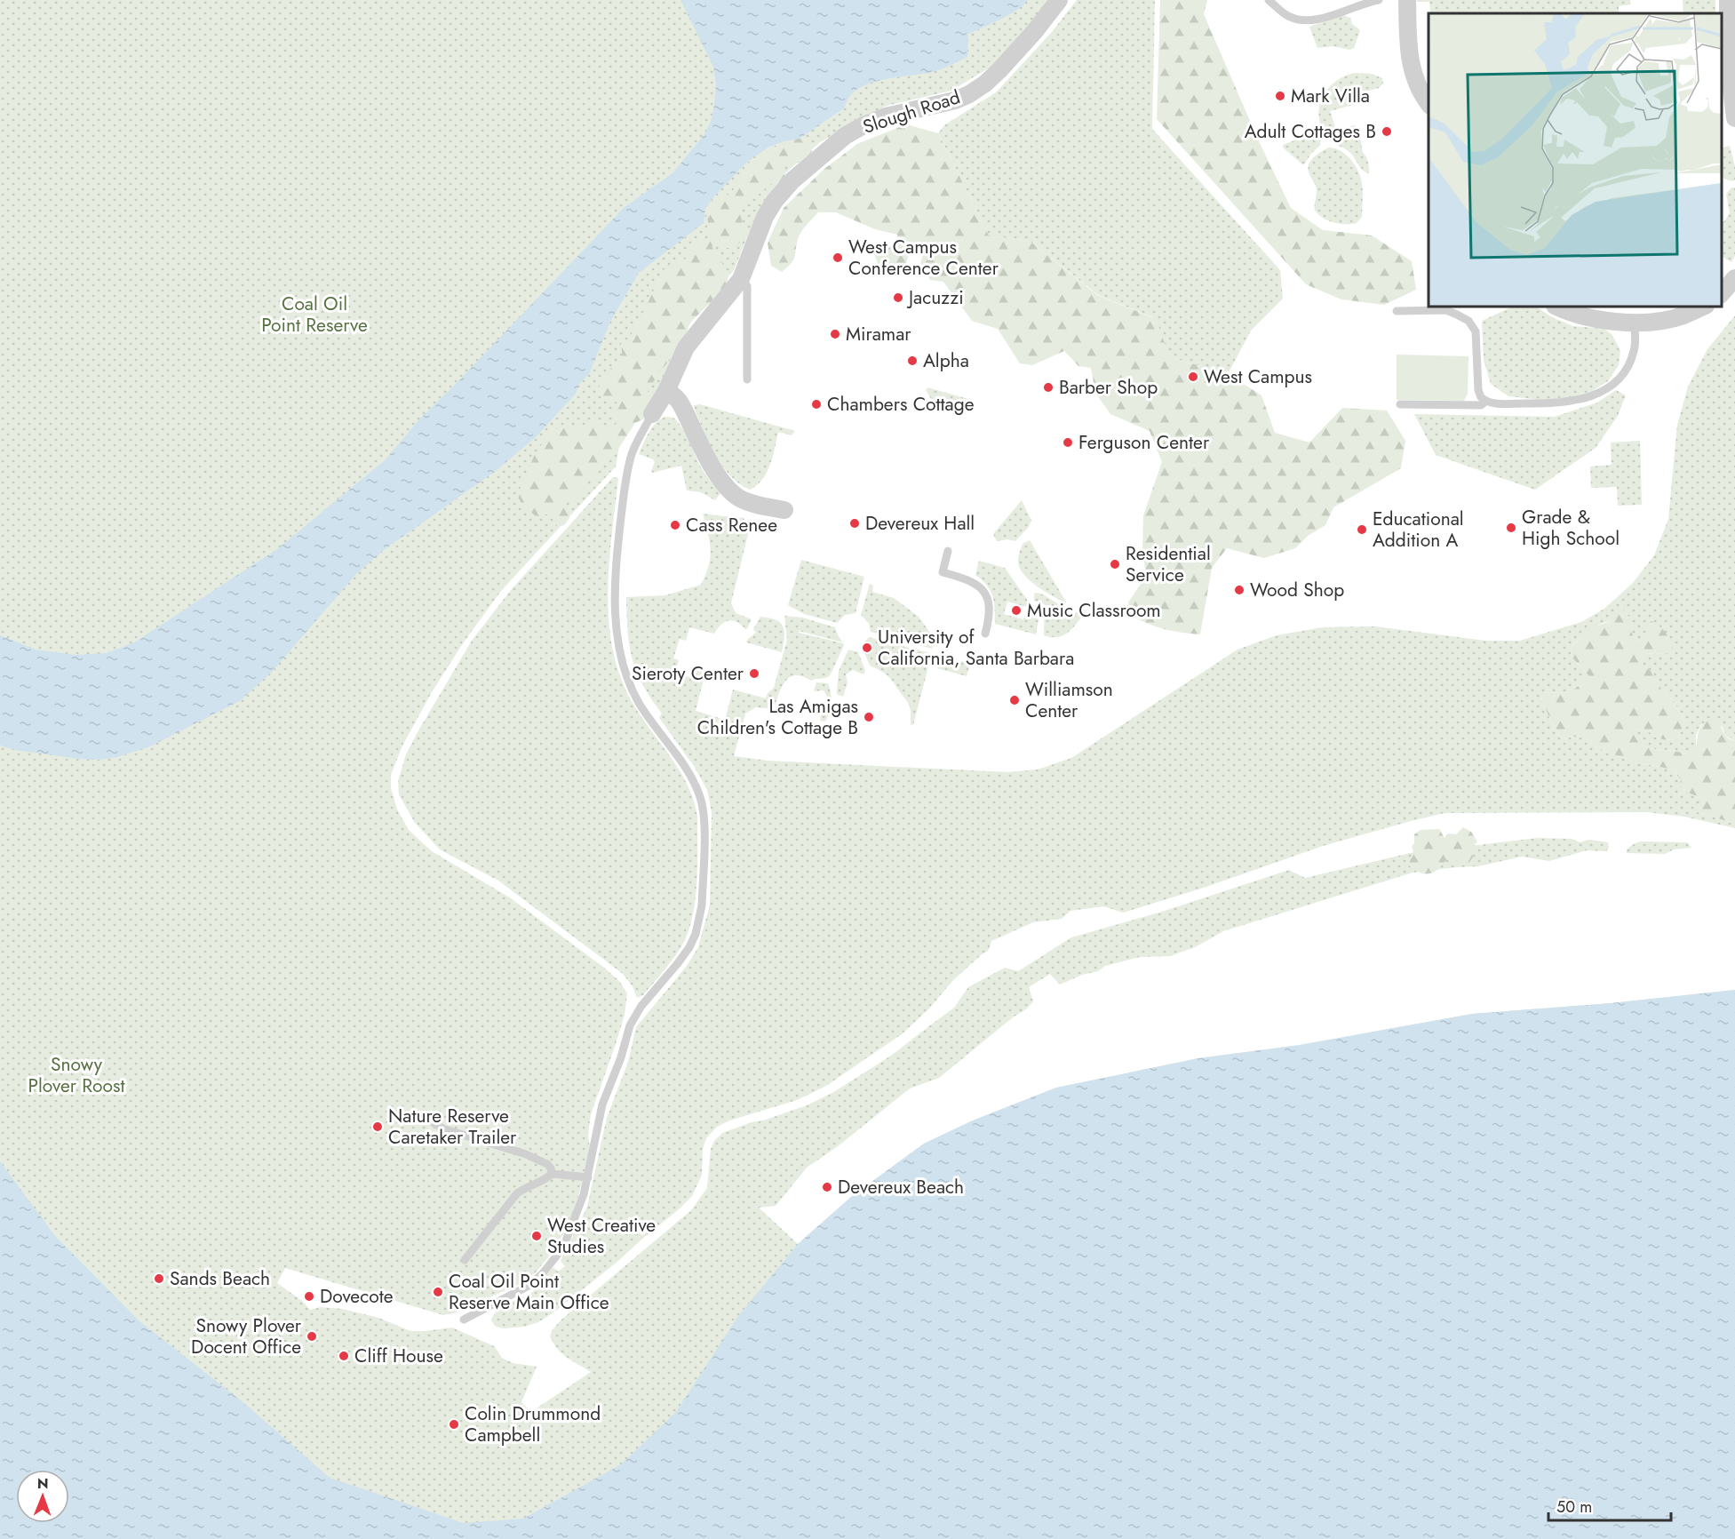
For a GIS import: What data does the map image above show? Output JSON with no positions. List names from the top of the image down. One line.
{"streets":{"street":["Slough Road"]},"parks":["Coal Oil Point Reserve","Snowy Plover Roost"],"places":["Mark Villa","Adult Cottages B","West Campus Conference Center","Jacuzzi","Miramar","Alpha","West Campus","Barber Shop","Chambers Cottage","Ferguson Center","Devereux Hall","Cass Renee","Grade & High School","Educational Addition A","Residential Service","Wood Shop","Music Classroom","University of California, Santa Barbara","Sieroty Center","Williamson Center","Las Amigas Children's Cottage B","Nature Reserve Caretaker Trailer","Devereux Beach","West Creative Studies","Sands Beach","Coal Oil Point Reserve Main Office","Dovecote","Snowy Plover Docent Office","Cliff House","Colin Drummond Campbell"],"scale_bar":"50 m","north":"top"}
